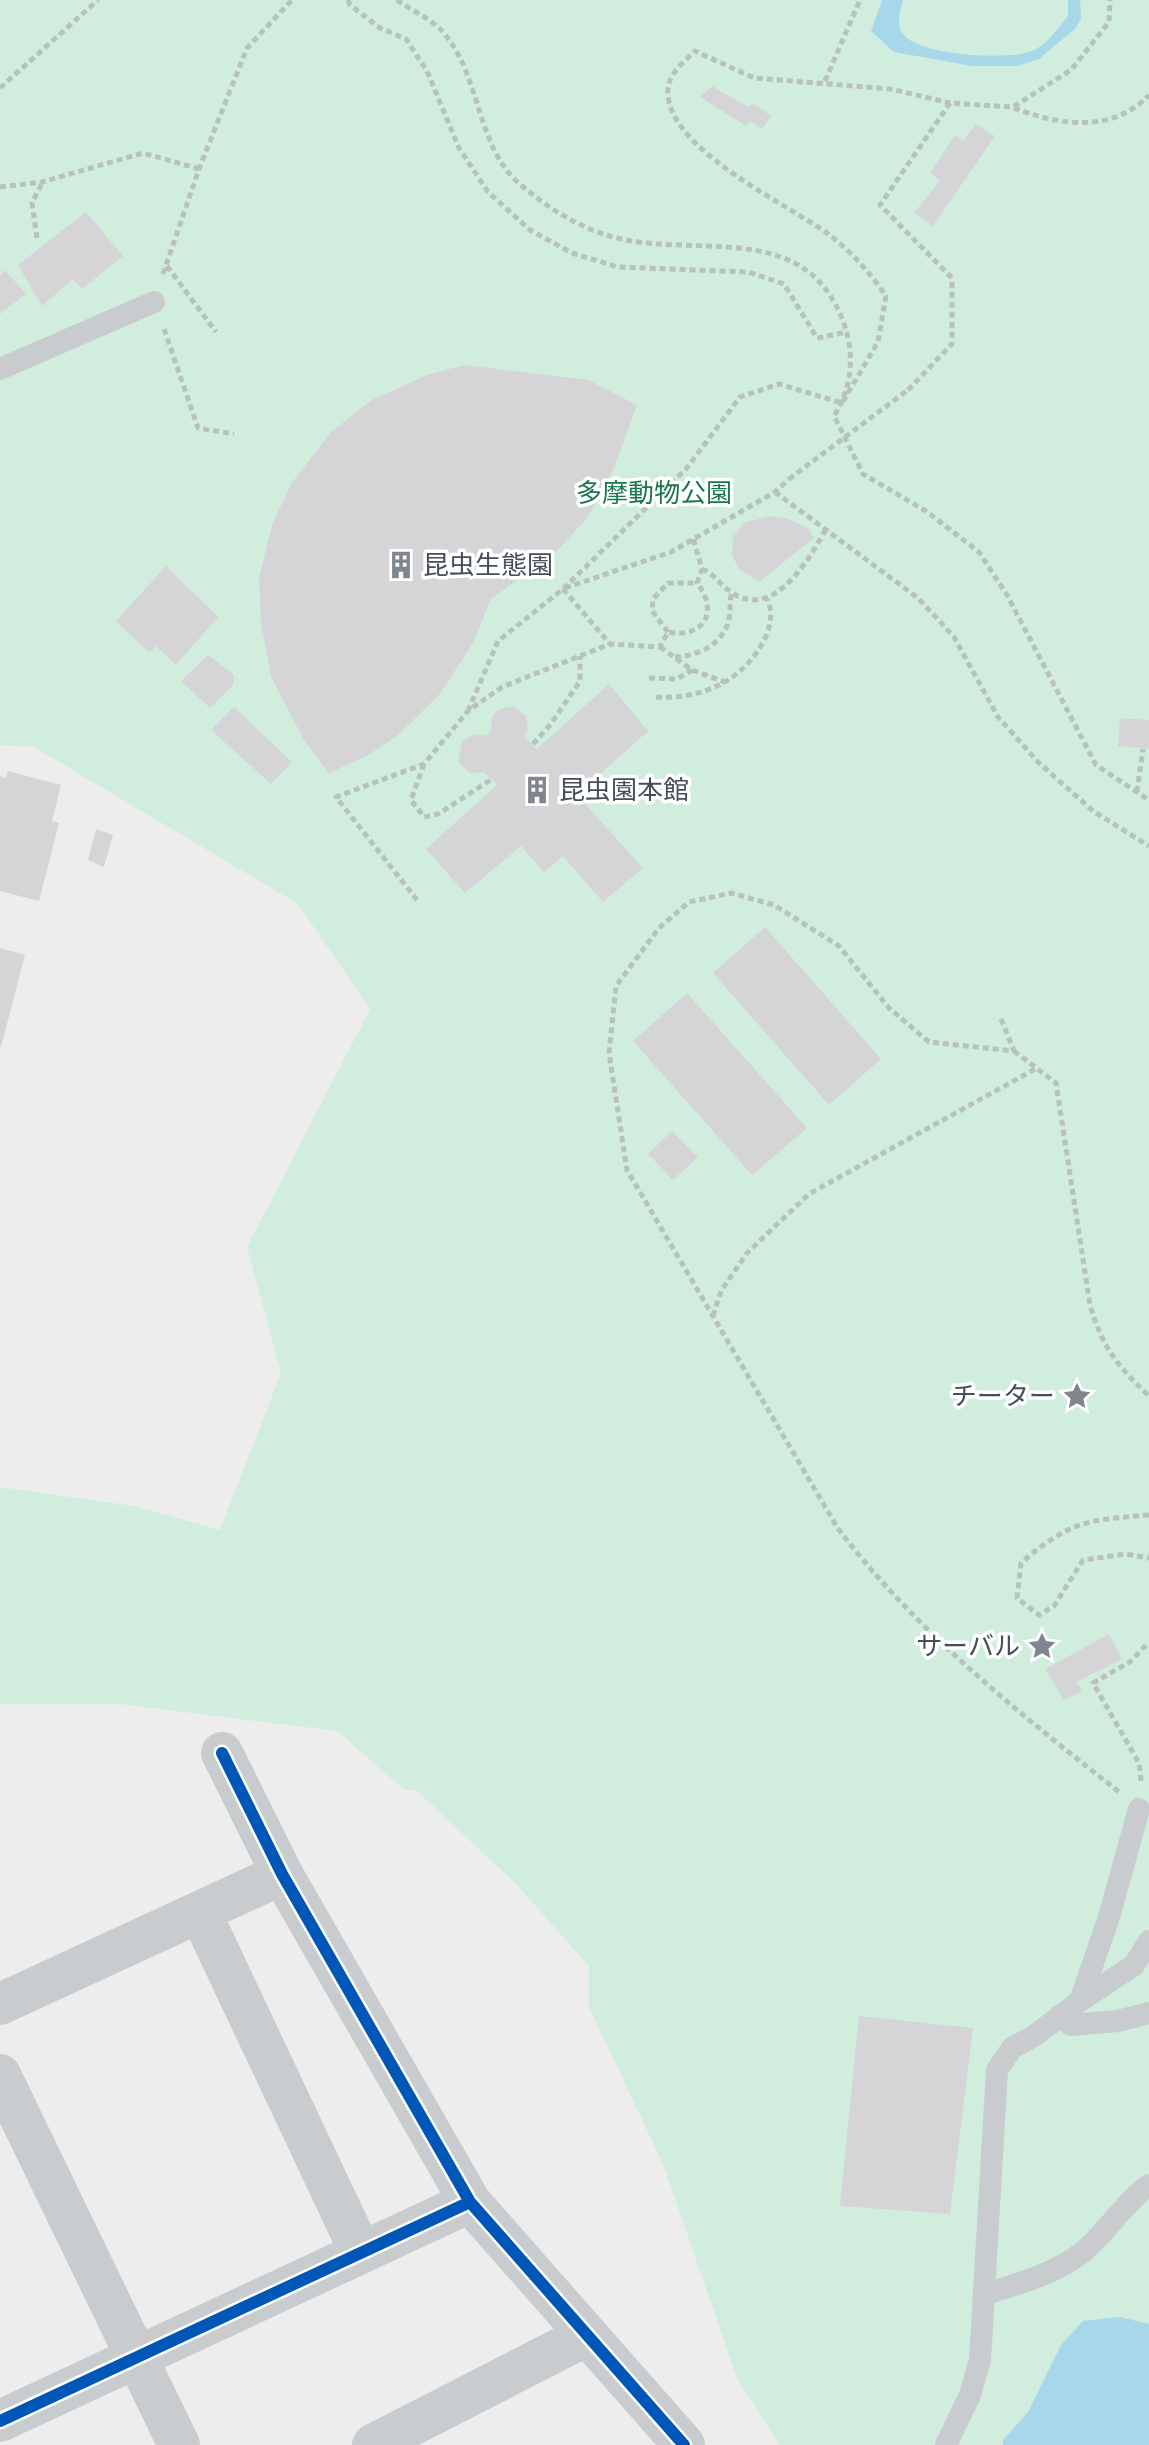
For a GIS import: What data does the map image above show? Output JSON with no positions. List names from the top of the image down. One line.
{"parks":["多摩動物公園"],"places":{"building":["昆虫生態園","昆虫園本館"],"place":["チーター","サーバル"]}}
